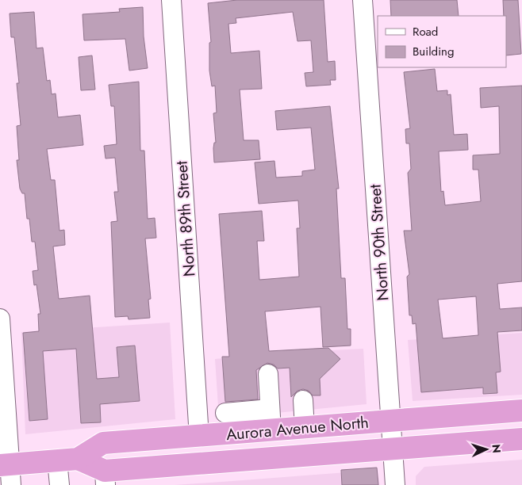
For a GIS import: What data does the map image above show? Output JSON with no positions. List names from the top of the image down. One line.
{"streets":{"highway":["Aurora Avenue North"],"street":["North 89th Street","North 90th Street"]},"crossings":[["North 89th Street","Aurora Avenue North"],["North 90th Street","Aurora Avenue North"]],"legend":["Road","Building"],"north":"right"}
